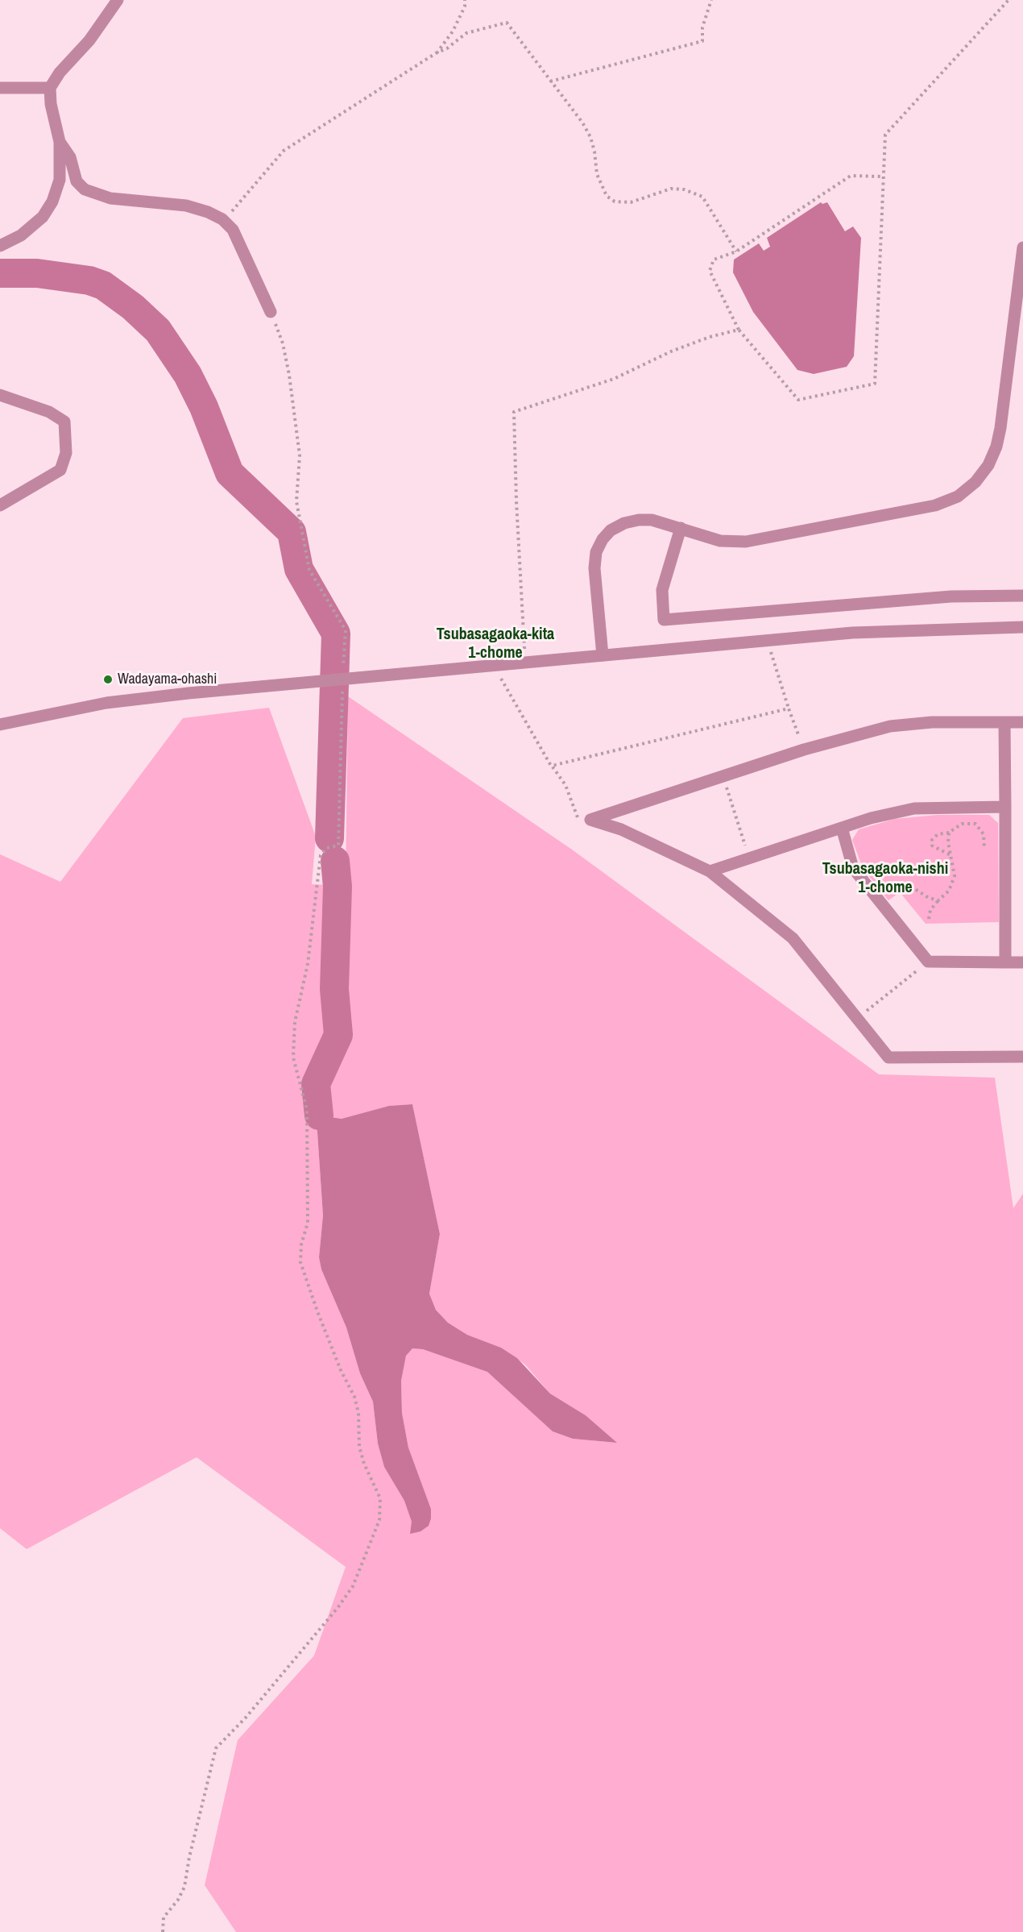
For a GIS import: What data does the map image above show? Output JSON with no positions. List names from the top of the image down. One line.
{"districts":["Tsubasagaoka-kita 1-chome","Tsubasagaoka-nishi 1-chome"],"places":["Wadayama-ohashi"]}
